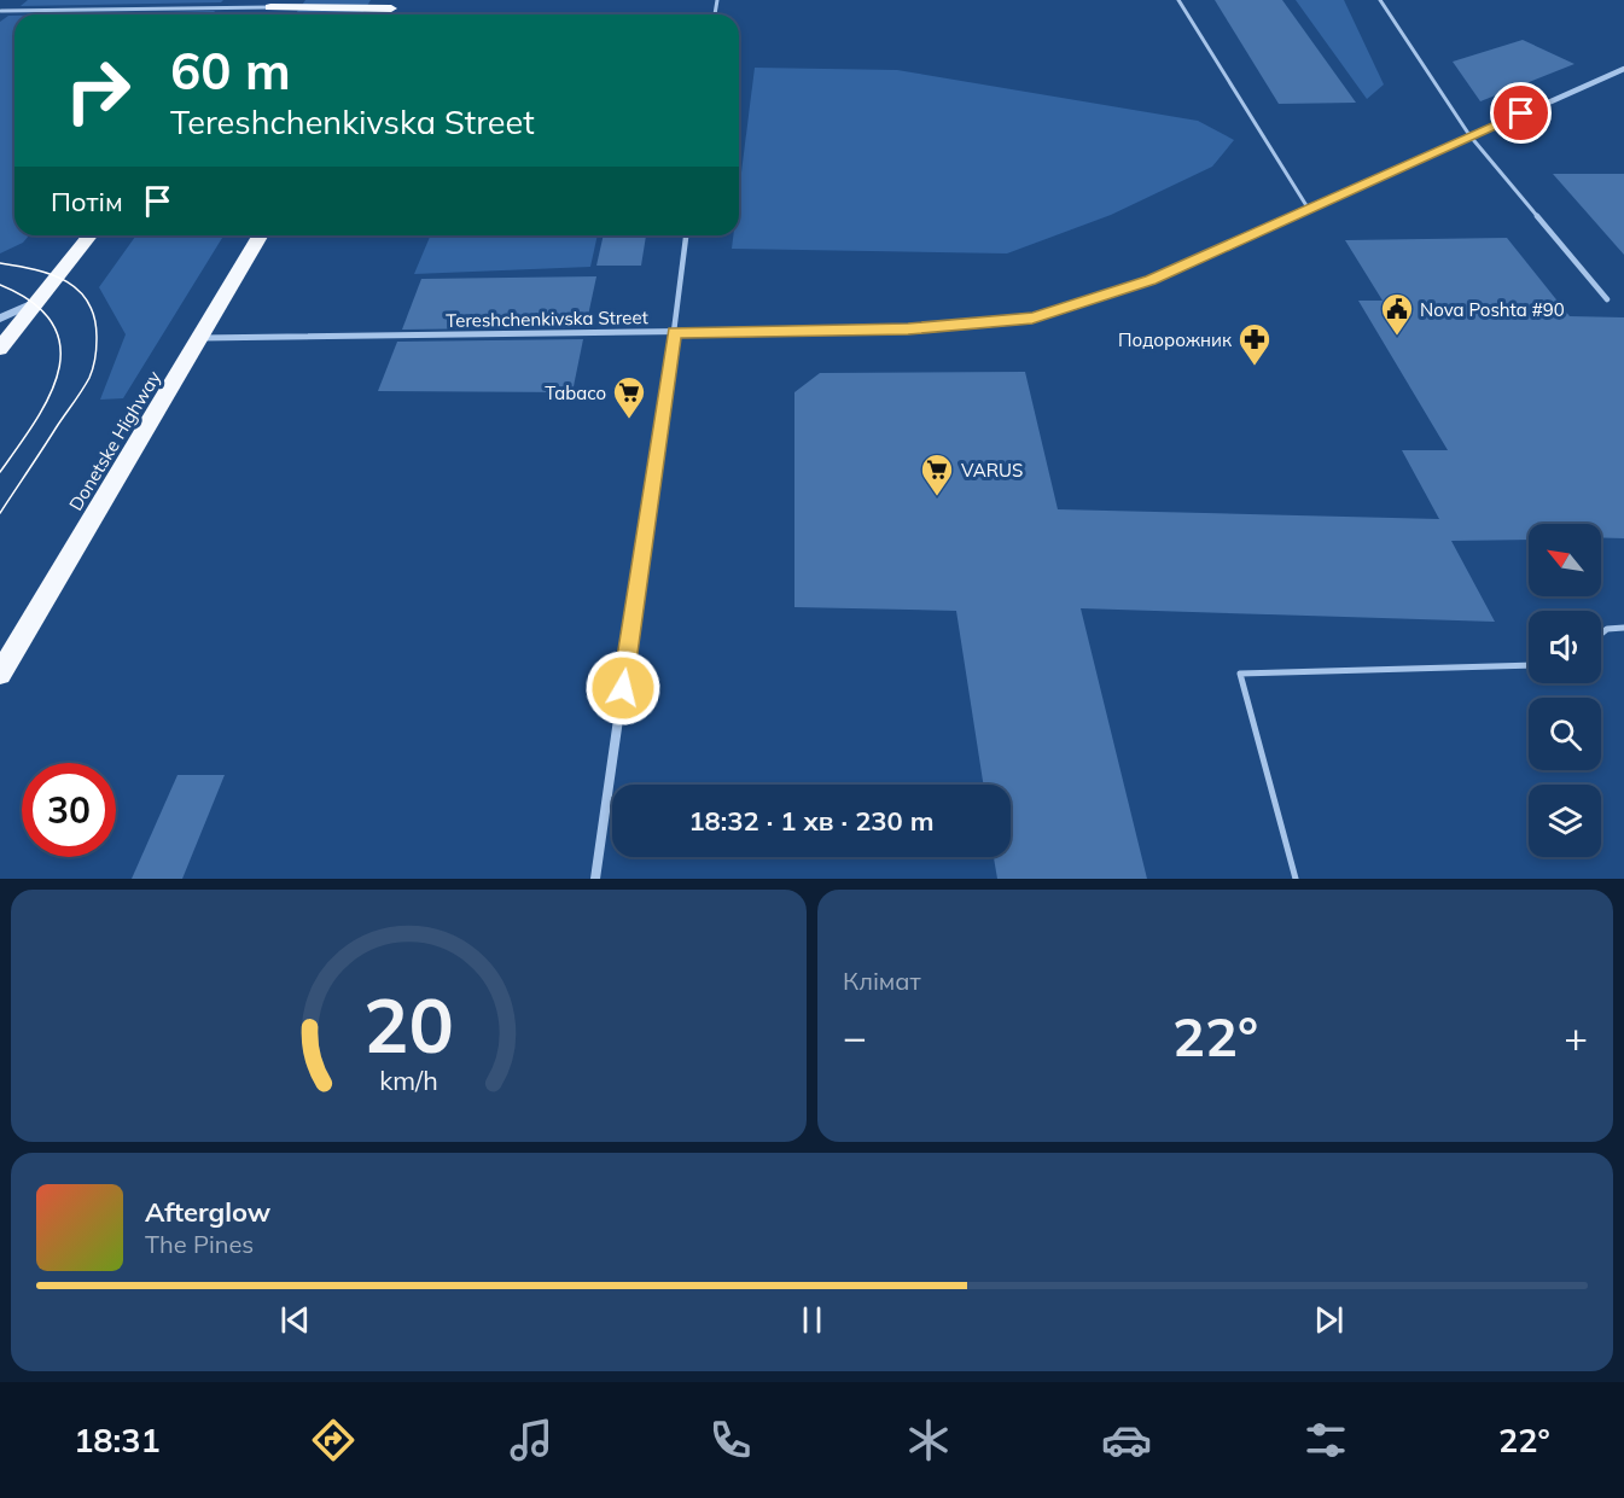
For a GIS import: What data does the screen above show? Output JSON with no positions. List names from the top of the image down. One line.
{"streets":{"highway":["Donetske Highway"],"street":["Tereshchenkivska Street"]},"crossings":[["Tereshchenkivska Street","Donetske Highway"]],"places":{"public building":["Nova Poshta #90"],"pharmacy":["Подорожник"],"supermarket":["Tabaco","VARUS"]},"north":"top left","page":{"turn":["60 m","Tereshchenkivska Street"],"then":"Потім","limit":"30","trip":"18:32 · 1 хв · 230 m","tile":"Клімат","heat":["−","22°","+"],"song":["Afterglow","The Pines"],"tabs":["18:31","22°"],"gauge":["20","km/h"]}}
